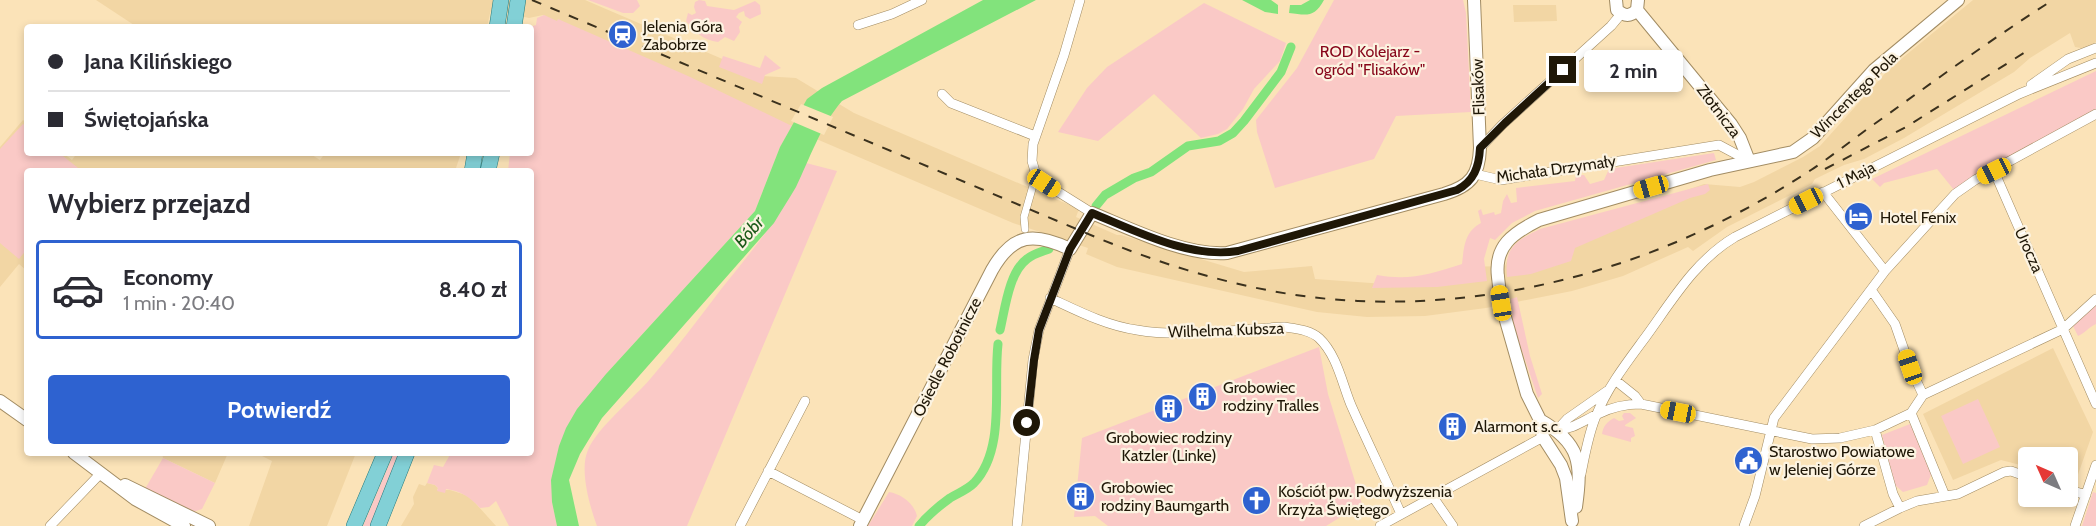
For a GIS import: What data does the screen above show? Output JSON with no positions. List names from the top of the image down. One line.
{"streets":{"street":["Flisaków","Wincentego Pola","Złotnicza","Michała Drzymały","1 Maja","Urocza","Wilhelma Kubsza","Osiedle Robotnicze"]},"crossings":[["Flisaków","Michała Drzymały"],["Wincentego Pola","Złotnicza"],["Wincentego Pola","Michała Drzymały"],["Wincentego Pola","1 Maja"],["Złotnicza","Michała Drzymały"],["1 Maja","Wilhelma Kubsza"]],"water":["Bóbr"],"parks":["ROD Kolejarz - ogród \"Flisaków\""],"places":{"station":["Jelenia Góra Zabobrze"],"hotel":["Hotel Fenix"],"building":["Grobowiec rodziny Tralles","Grobowiec rodziny Katzler (Linke)","Alarmont s.c.","Grobowiec rodziny Baumgarth"],"public building":["Starostwo Powiatowe w Jeleniej Górze"],"church":["Kościół pw. Podwyższenia Krzyża Świętego"]},"north":"top left","page":{"banner":["Jana Kilińskiego","Świętojańska"],"bubble":"2 min","heading":"Wybierz przejazd","list":[{"name":"Economy","note":"1 min · 20:40","value":"8.40 zł"}],"buttons":"Potwierdź"}}
